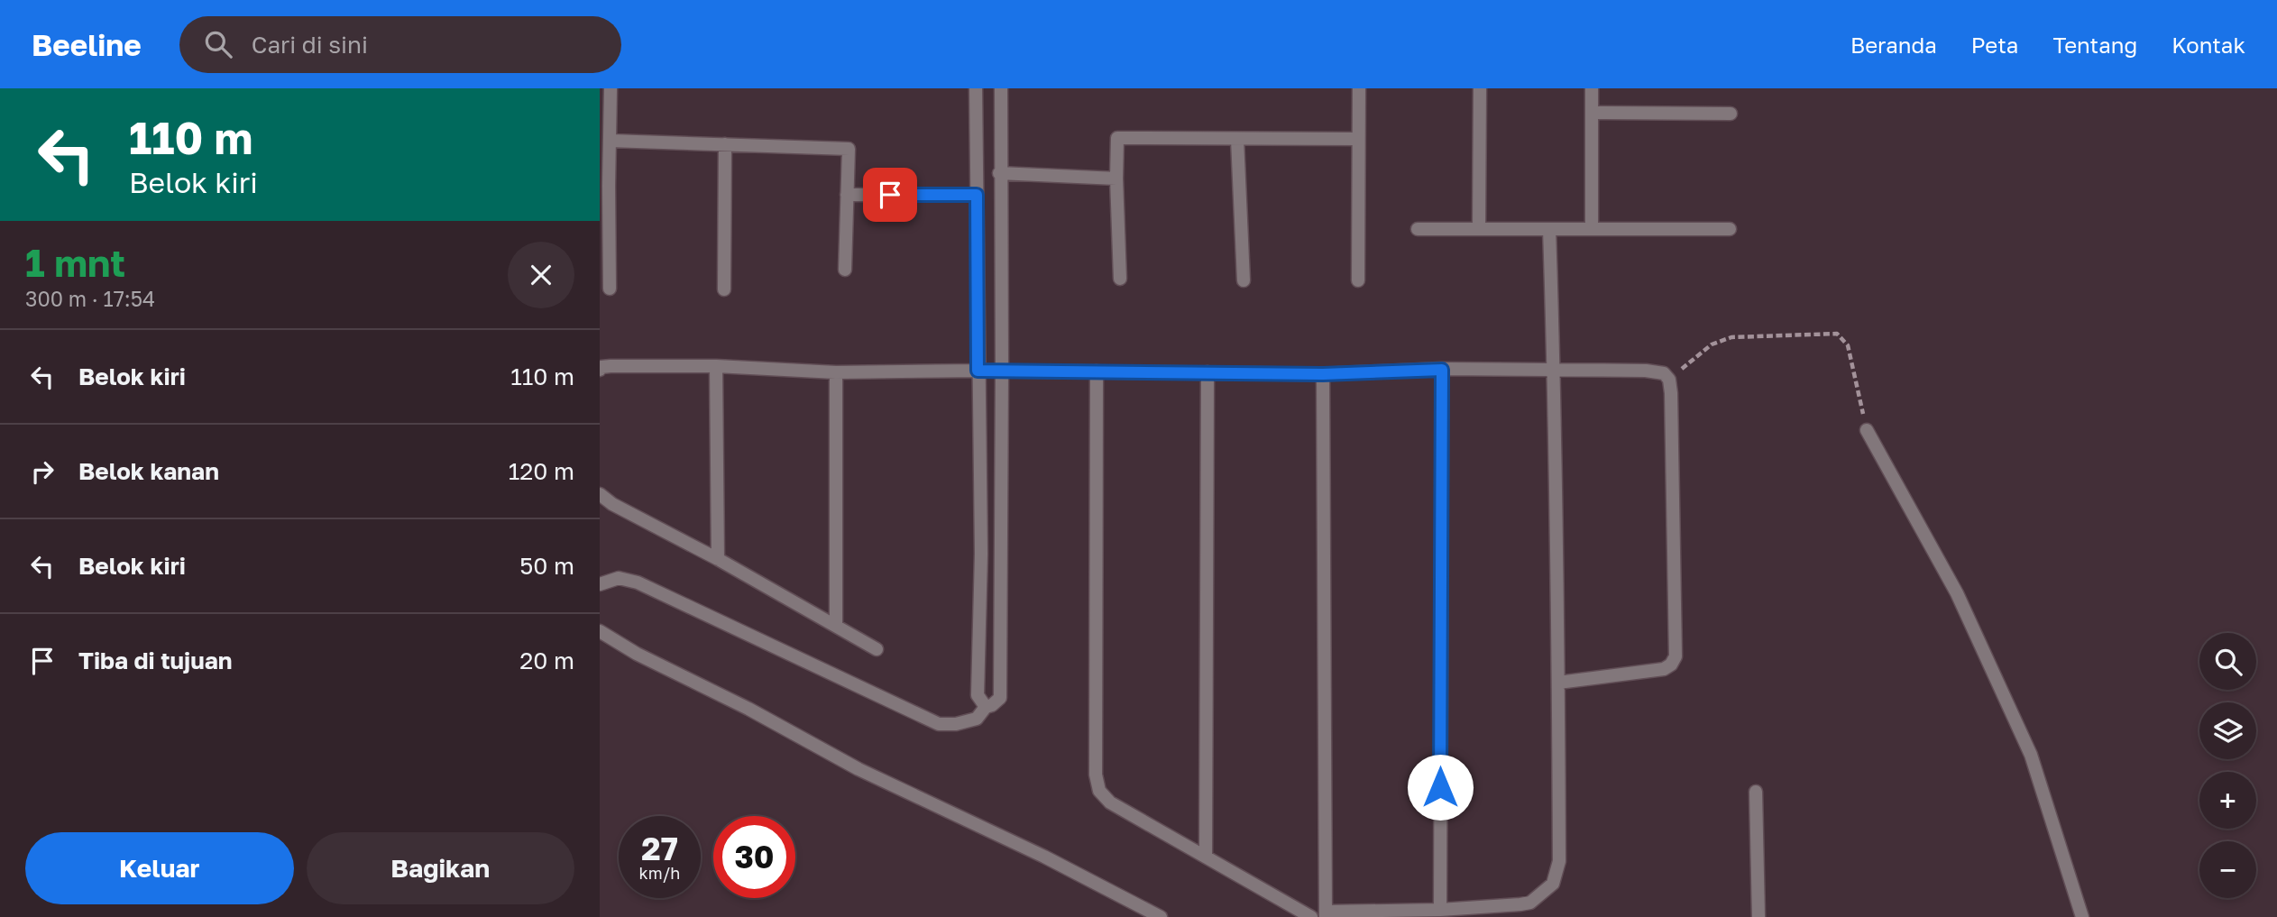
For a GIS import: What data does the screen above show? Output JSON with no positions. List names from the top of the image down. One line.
{"page":{"header":"Beeline","search":"Cari di sini","nav":["Beranda","Peta","Tentang","Kontak"],"turn":["110 m","Belok kiri"],"heading":["1 mnt","300 m · 17:54"],"list":[{"name":"Belok kiri","value":"110 m"},{"name":"Belok kanan","value":"120 m"},{"name":"Belok kiri","value":"50 m"},{"name":"Tiba di tujuan","value":"20 m"}],"map_buttons":["+","−"],"speed":"27 km/h","limit":"30","buttons":["Keluar","Bagikan"]}}
